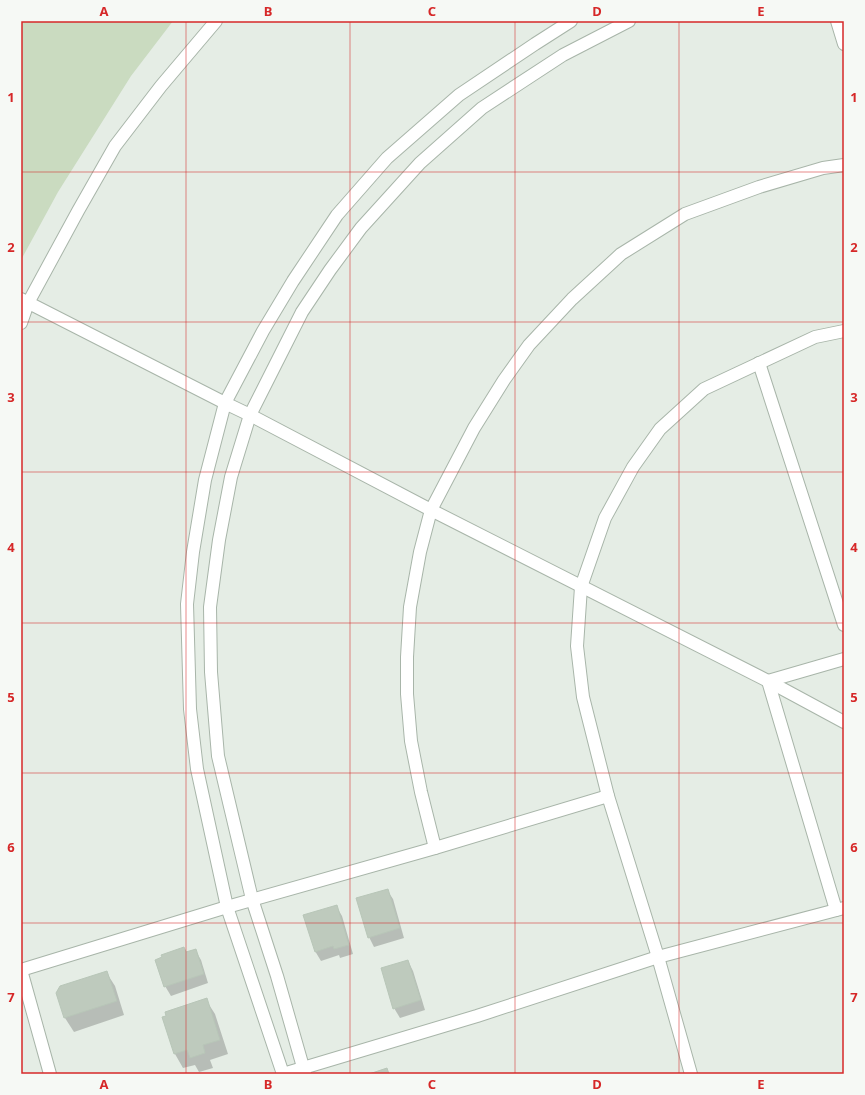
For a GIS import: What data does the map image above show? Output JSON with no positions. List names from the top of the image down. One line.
{"grid":{"columns":["A","B","C","D","E"],"rows":["1","2","3","4","5","6","7"]}}
